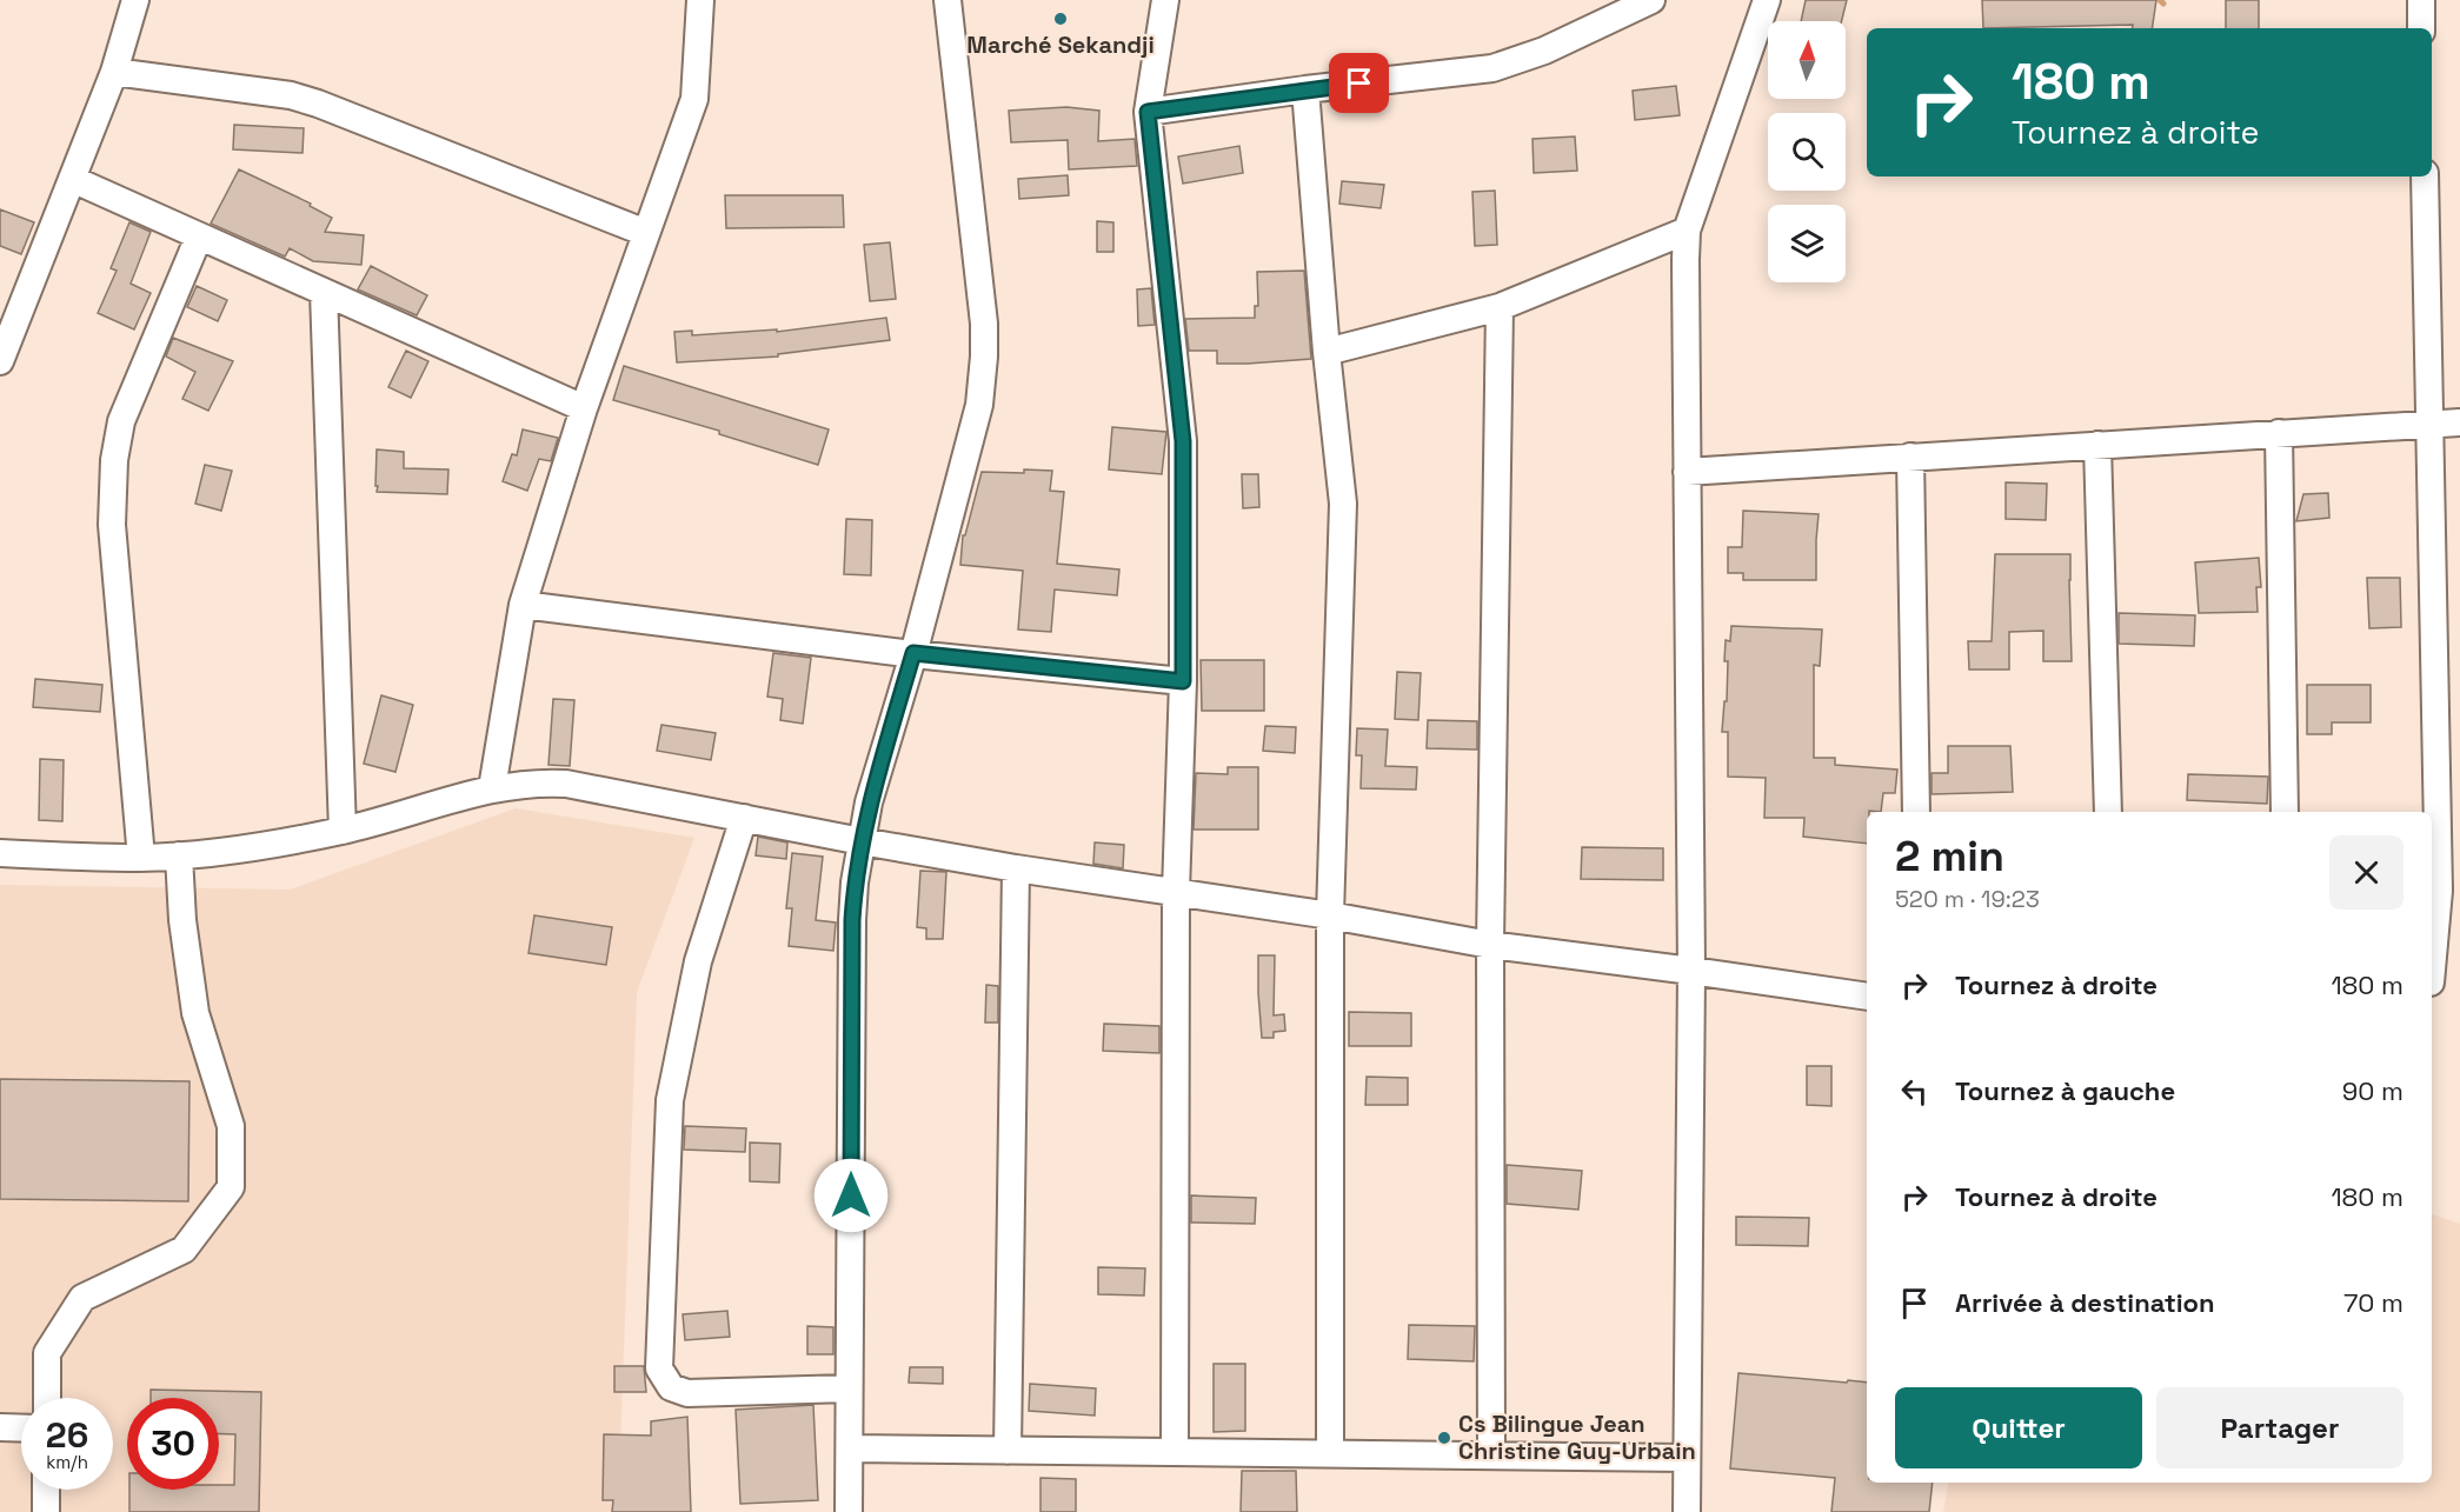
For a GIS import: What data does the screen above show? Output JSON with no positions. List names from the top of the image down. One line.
{"places":["Marché Sekandji","Cs Bilingue Jean Christine Guy-Urbain"],"north":"top","page":{"turn":["180 m","Tournez à droite"],"heading":["2 min","520 m · 19:23"],"list":[{"name":"Tournez à droite","value":"180 m"},{"name":"Tournez à gauche","value":"90 m"},{"name":"Tournez à droite","value":"180 m"},{"name":"Arrivée à destination","value":"70 m"}],"buttons":["Quitter","Partager"],"speed":"26 km/h","limit":"30"}}
